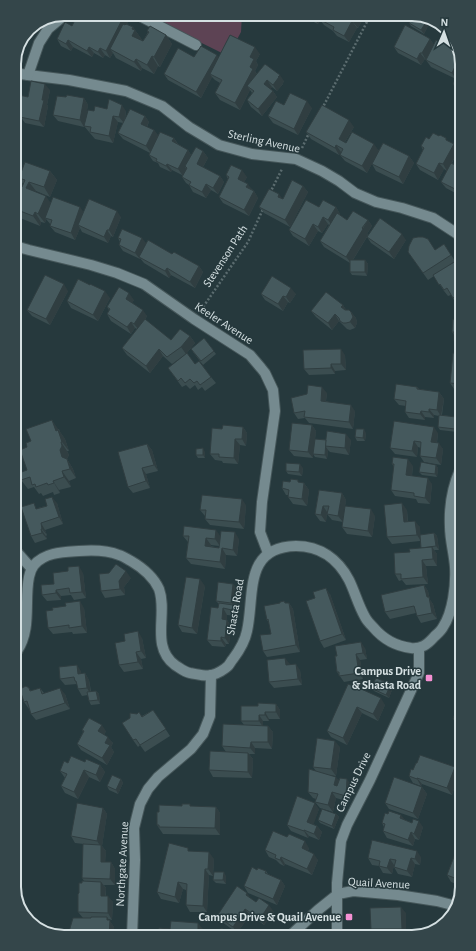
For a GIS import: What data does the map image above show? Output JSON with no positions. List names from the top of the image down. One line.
{"streets":{"street":["Sterling Avenue","Keeler Avenue","Shasta Road","Campus Drive","Northgate Avenue","Quail Avenue"],"path":["Stevenson Path"]},"crossings":[["Stevenson Path","Keeler Avenue"],["Keeler Avenue","Shasta Road"],["Shasta Road","Northgate Avenue"],["Campus Drive","Quail Avenue"]],"places":{"transit":["Campus Drive & Shasta Road","Campus Drive & Quail Avenue"]},"north":"top"}
